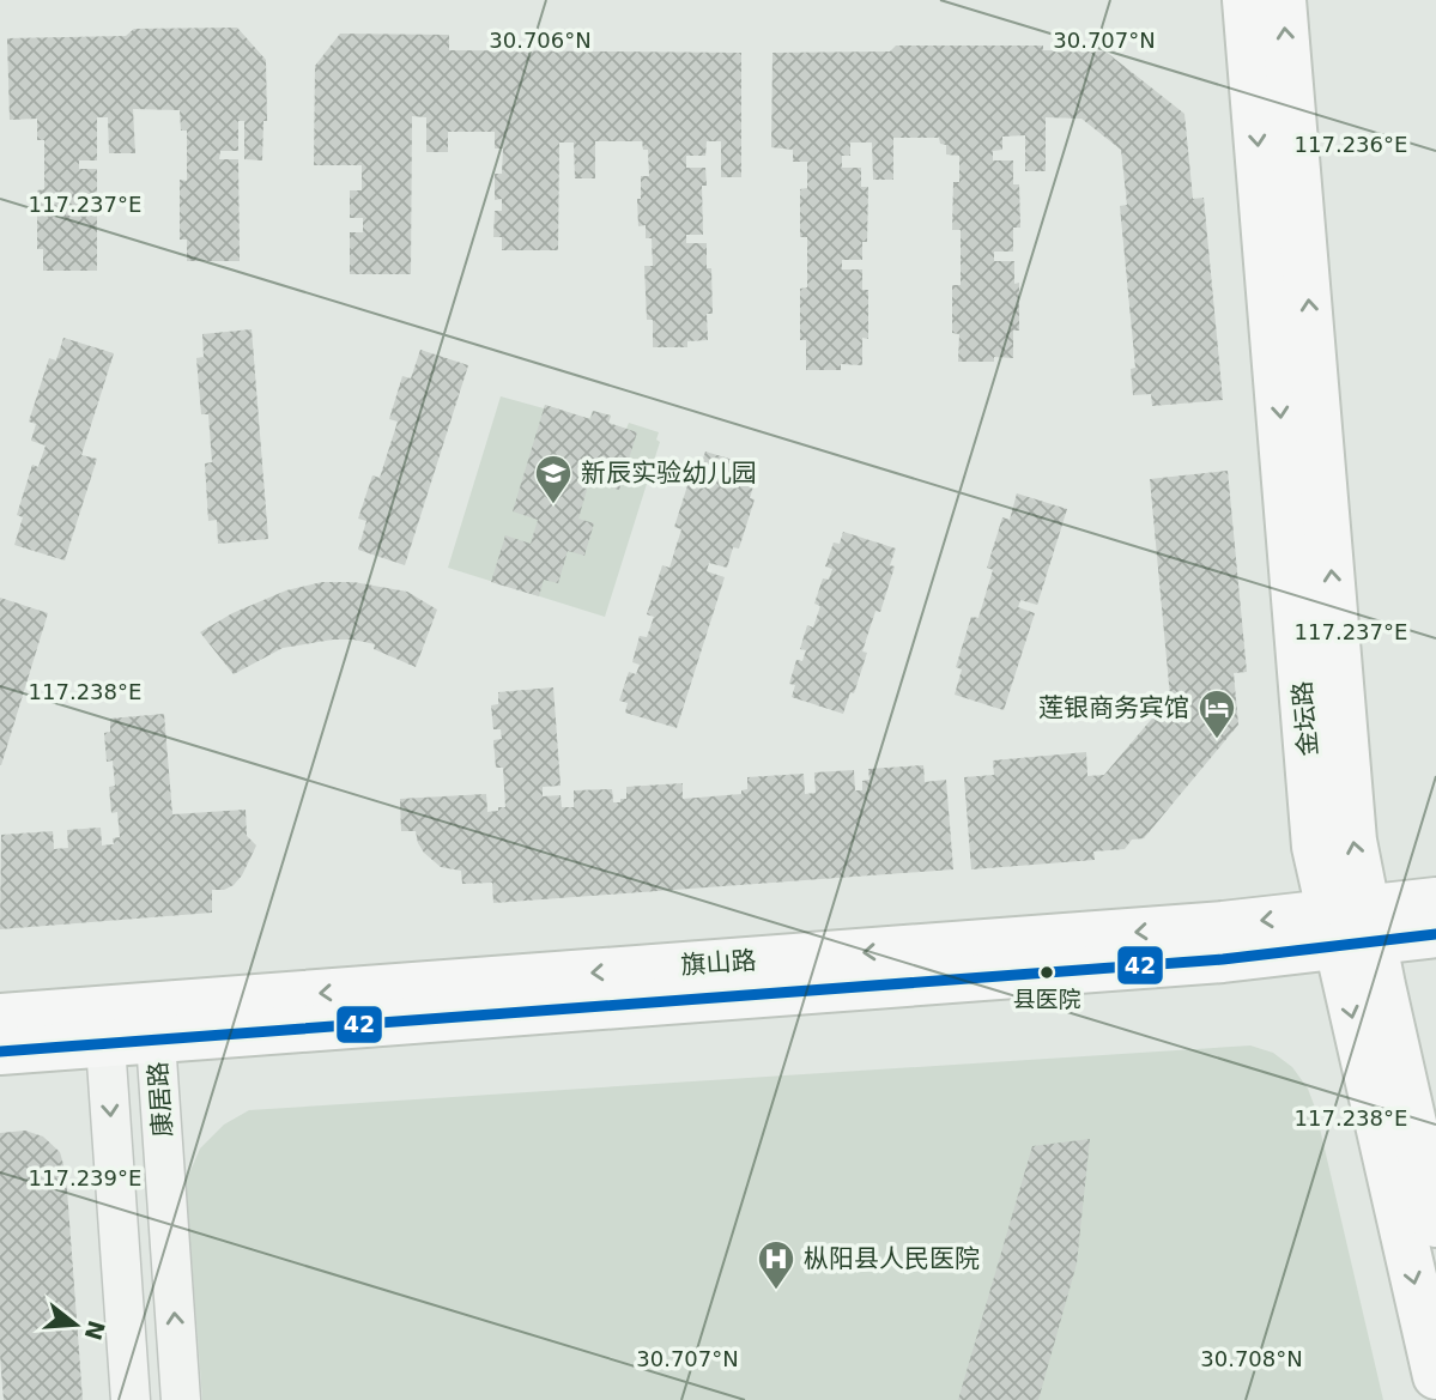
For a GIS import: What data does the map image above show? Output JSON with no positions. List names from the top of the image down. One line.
{"streets":{"main road":["金坛路","旗山路"],"street":["康居路"]},"crossings":[["金坛路","旗山路"],["旗山路","康居路"]],"places":{"school or university":["新辰实验幼儿园"],"hotel":["莲银商务宾馆"],"other":["县医院"],"hospital":["枞阳县人民医院"]},"lines":["transit line 42"],"north":"right","coordinates":["30.706°N","30.707°N","117.236°E","117.237°E","117.238°E","117.239°E","30.708°N"]}
